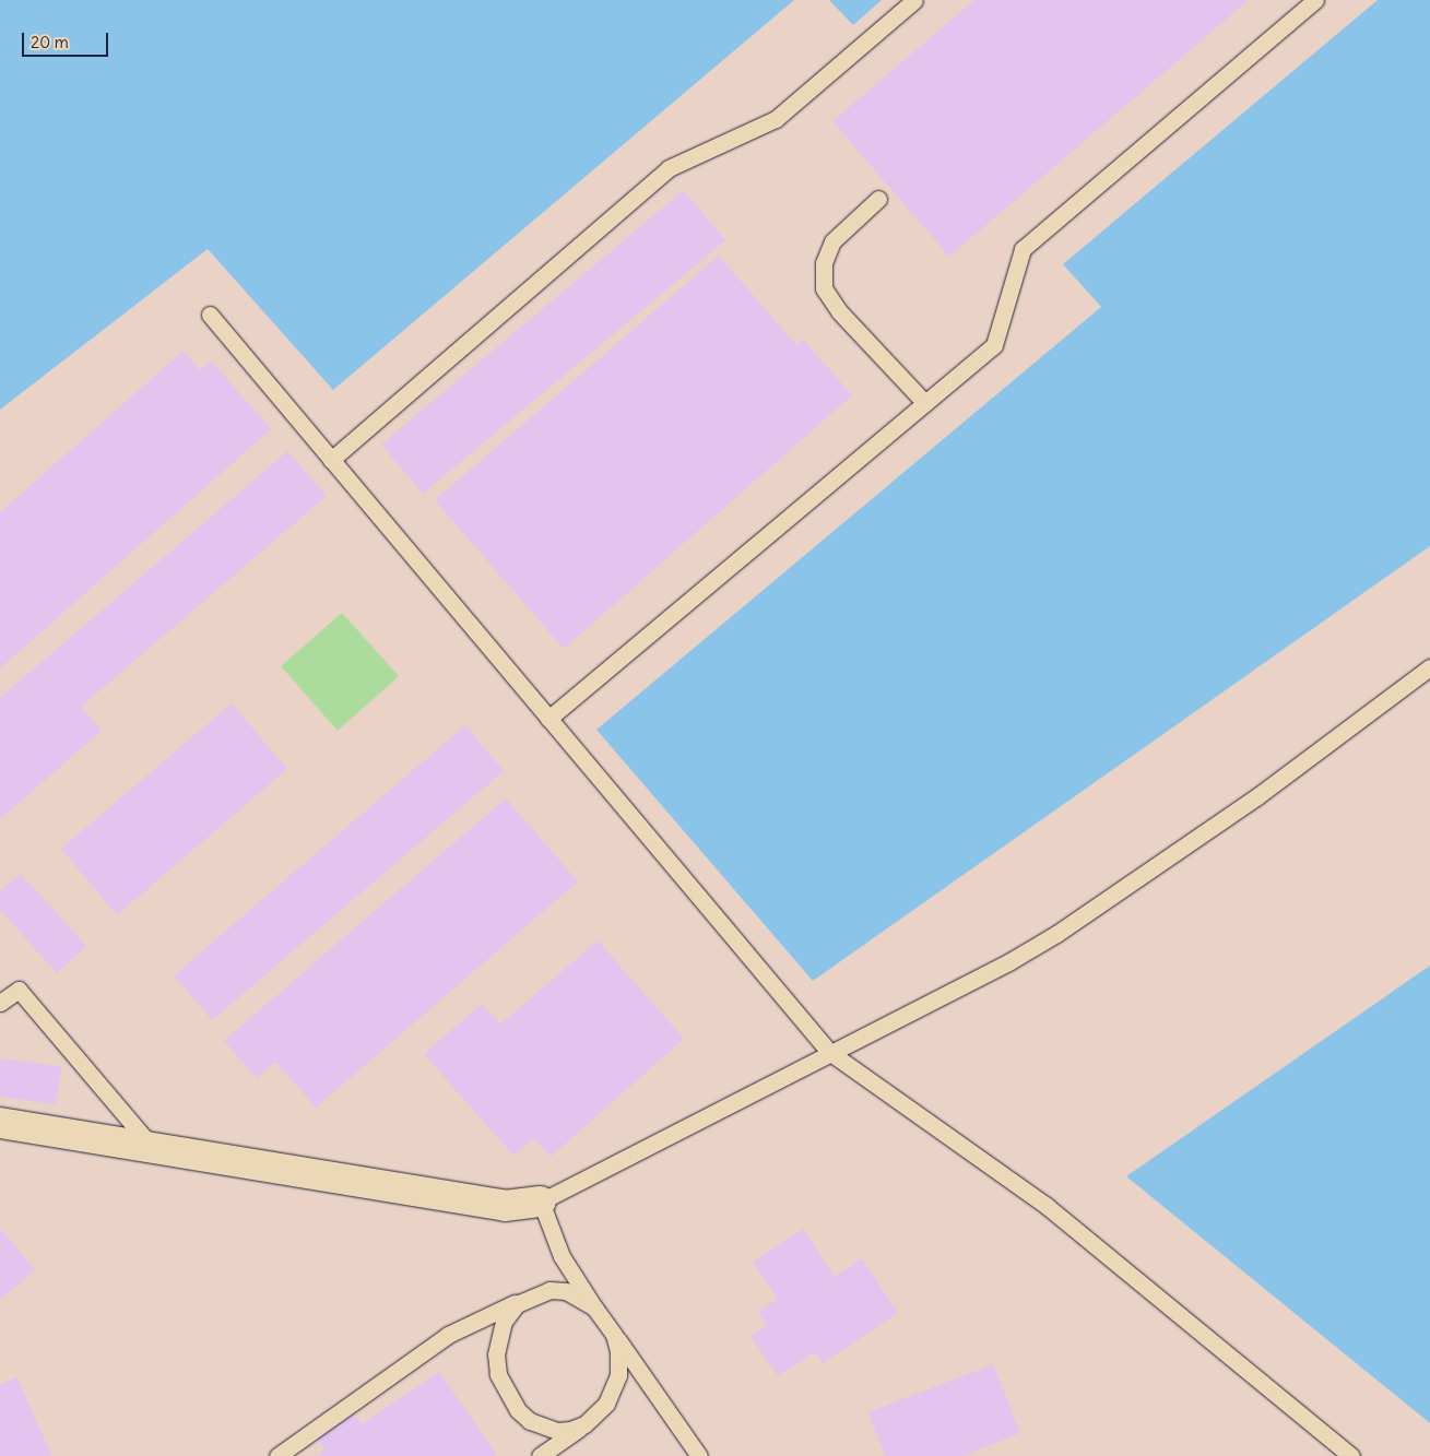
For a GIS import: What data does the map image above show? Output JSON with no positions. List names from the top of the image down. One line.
{"scale_bar":"20 m"}
